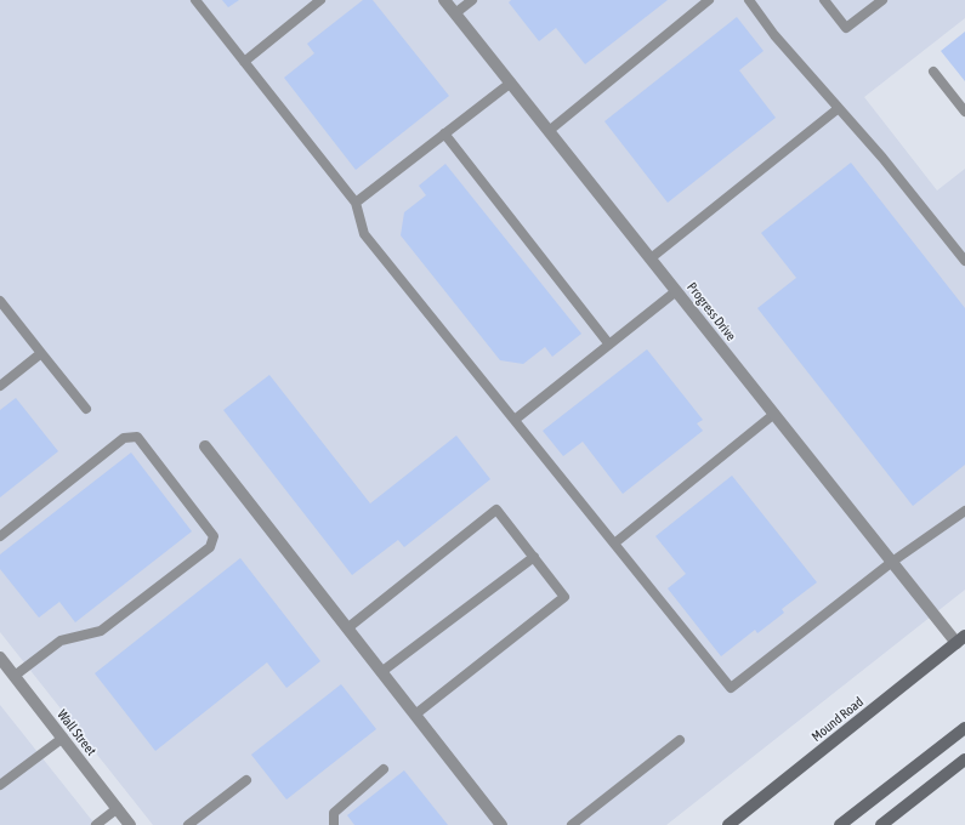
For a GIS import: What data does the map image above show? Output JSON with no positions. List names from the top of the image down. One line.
{"streets":{"main road":["Mound Road"],"street":["Progress Drive","Wall Street"]},"crossings":[["Progress Drive","Mound Road"]]}
